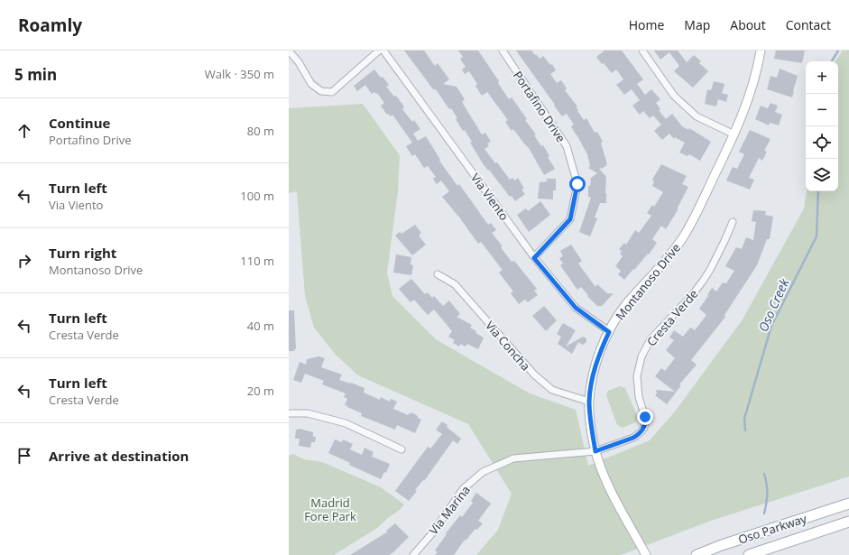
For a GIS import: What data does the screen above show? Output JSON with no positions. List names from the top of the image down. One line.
{"streets":{"main road":["Oso Parkway"],"street":["Portafino Drive","Via Viento","Montanoso Drive","Cresta Verde","Via Concha","Via Marina"]},"crossings":[["Portafino Drive","Via Viento"],["Via Viento","Montanoso Drive"],["Montanoso Drive","Cresta Verde"],["Montanoso Drive","Via Concha"],["Montanoso Drive","Via Marina"],["Cresta Verde","Via Marina"]],"water":["Oso Creek"],"parks":["Madrid Fore Park"],"page":{"header":"Roamly","nav":["Home","Map","About","Contact"],"heading":["5 min","Walk · 350 m"],"map_buttons":["+","−"],"list":[["Continue","Portafino Drive","80 m"],["Turn left","Via Viento","100 m"],["Turn right","Montanoso Drive","110 m"],["Turn left","Cresta Verde","40 m"],["Turn left","Cresta Verde","20 m"],"Arrive at destination"]}}
